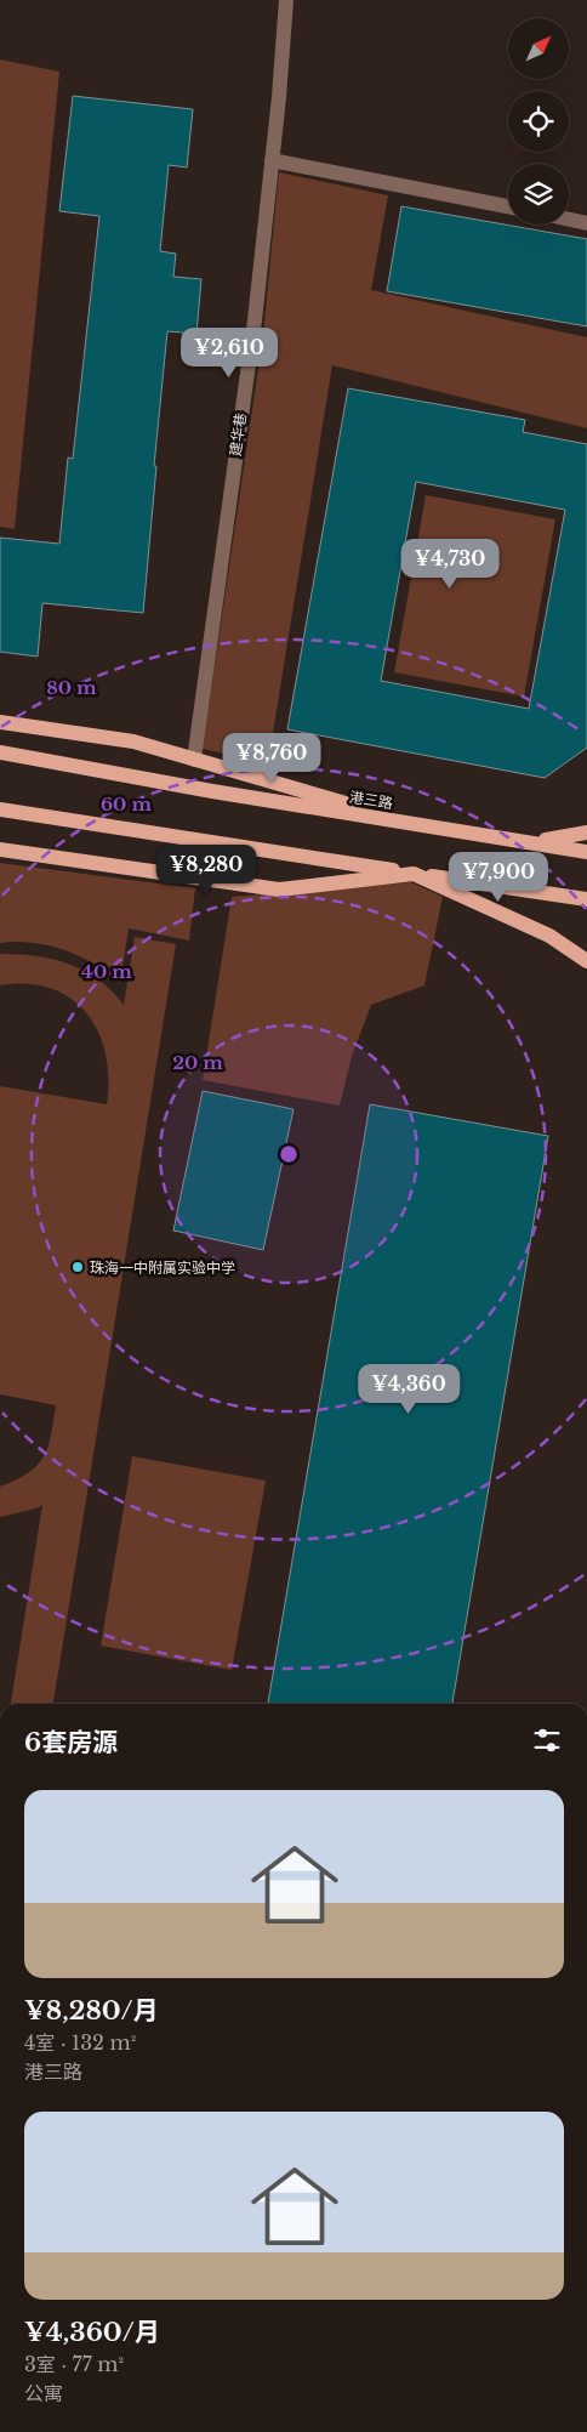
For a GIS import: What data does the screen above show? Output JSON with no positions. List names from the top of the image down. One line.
{"streets":{"main road":["港三路"],"street":["建华巷"]},"places":["珠海一中附属实验中学"],"north":"top right","page":{"price":["¥2,610","¥4,730","¥8,760","¥8,280","¥7,900","¥4,360"],"heading":"6套房源","list":[{"name":"¥8,280/月","note":"4室 · 132 m² · 港三路"},{"name":"¥4,360/月","note":"3室 · 77 m² · 公寓"}]},"rings":["80 m","60 m","40 m","20 m"]}
